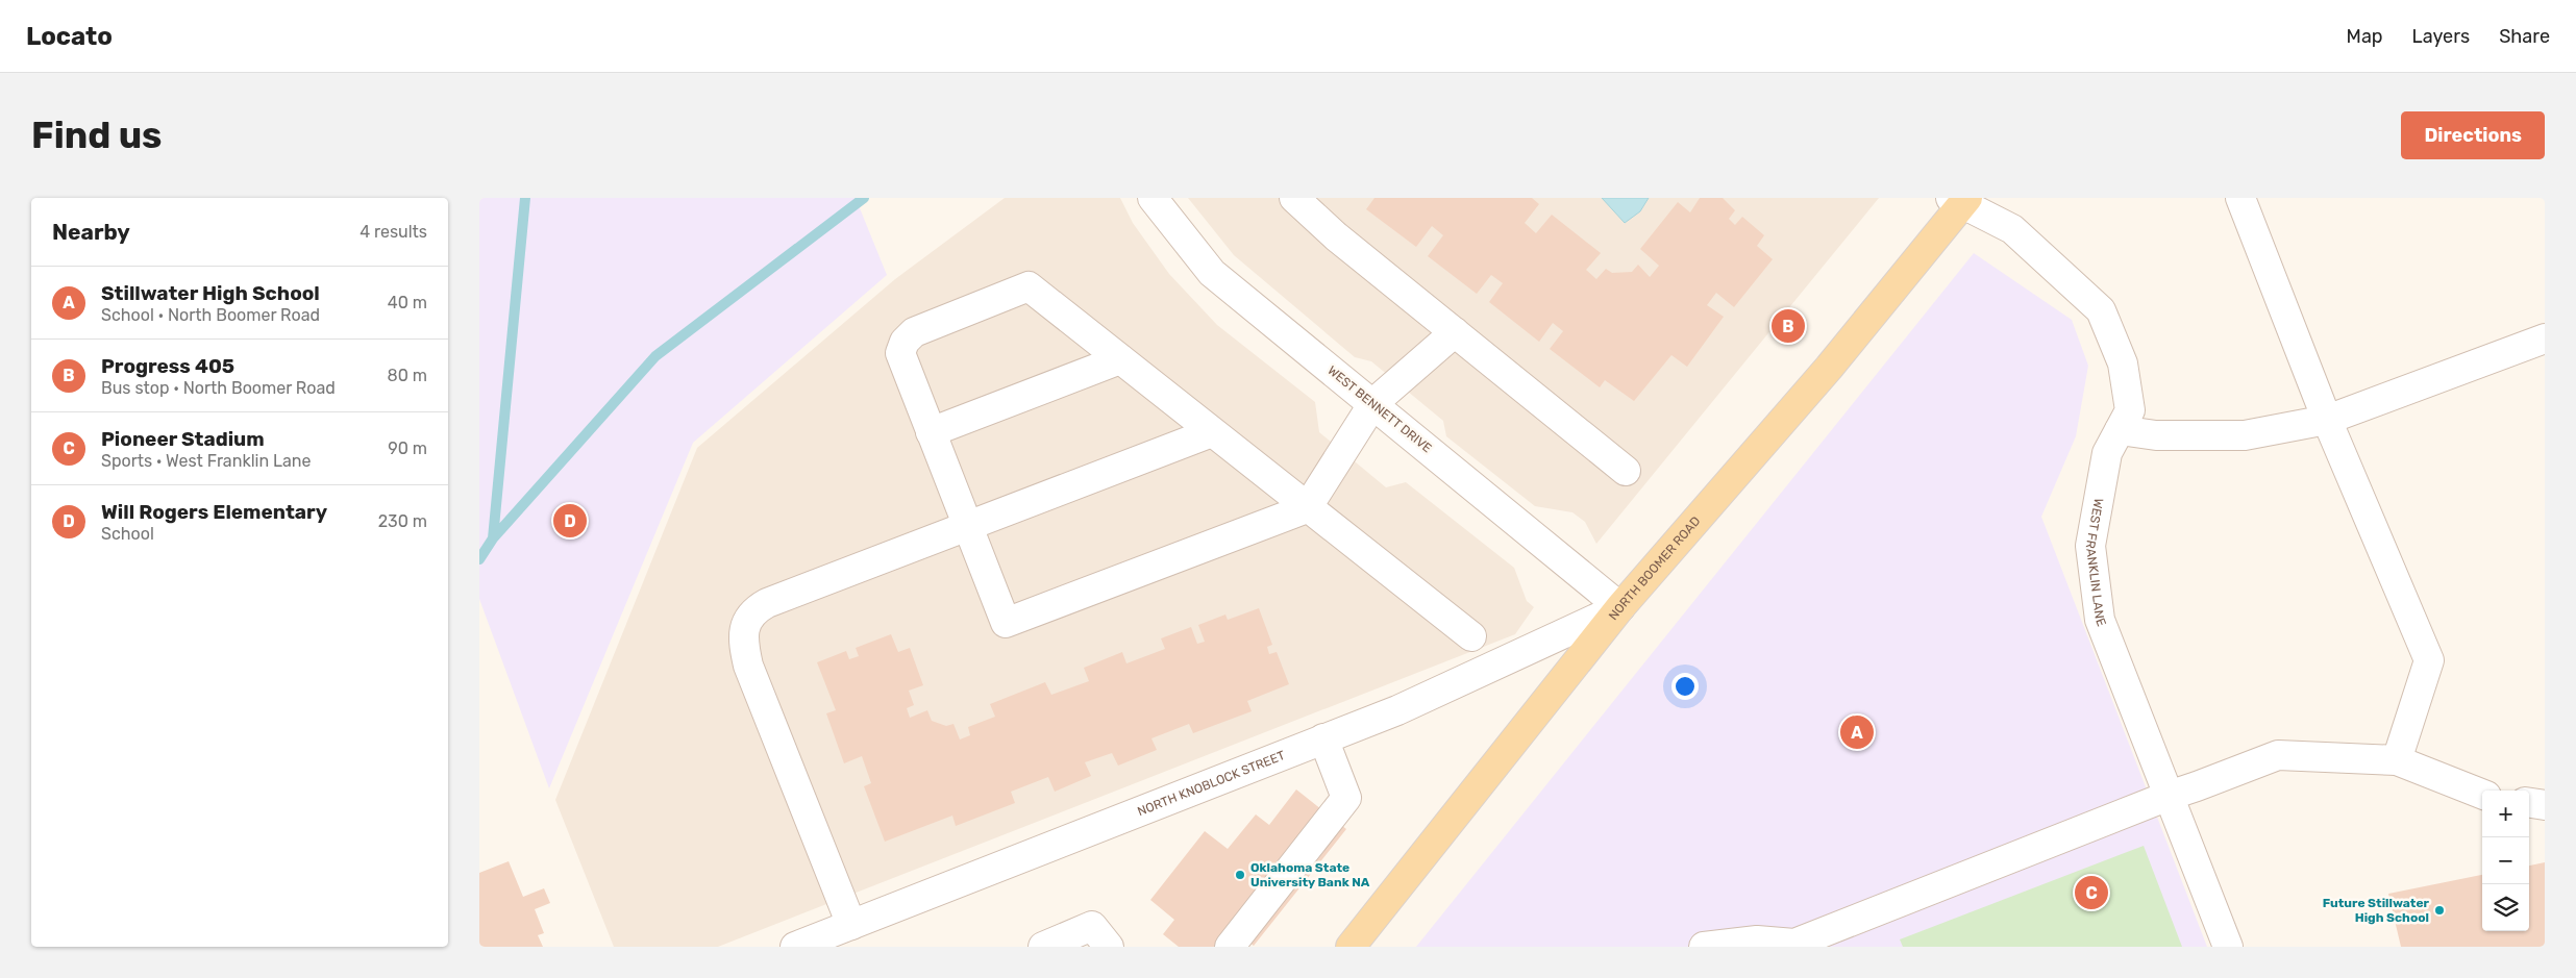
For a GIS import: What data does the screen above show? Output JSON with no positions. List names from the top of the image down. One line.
{"streets":{"main road":["NORTH BOOMER ROAD"],"street":["WEST BENNETT DRIVE","WEST FRANKLIN LANE","NORTH KNOBLOCK STREET"]},"crossings":[["WEST BENNETT DRIVE","NORTH BOOMER ROAD"],["WEST BENNETT DRIVE","NORTH KNOBLOCK STREET"],["WEST FRANKLIN LANE","NORTH BOOMER ROAD"],["NORTH BOOMER ROAD","NORTH KNOBLOCK STREET"]],"places":["Oklahoma State University Bank NA","Future Stillwater High School"],"page":{"header":"Locato","nav":["Map","Layers","Share"],"buttons":"Directions","title":"Find us","heading":["Nearby","4 results"],"list":[{"mark":"A","name":"Stillwater High School","note":"School · North Boomer Road","value":"40 m"},{"mark":"B","name":"Progress 405","note":"Bus stop · North Boomer Road","value":"80 m"},{"mark":"C","name":"Pioneer Stadium","note":"Sports · West Franklin Lane","value":"90 m"},{"mark":"D","name":"Will Rogers Elementary","note":"School","value":"230 m"}],"pins":["B","D","A","C"],"map_buttons":["+","−"]}}
